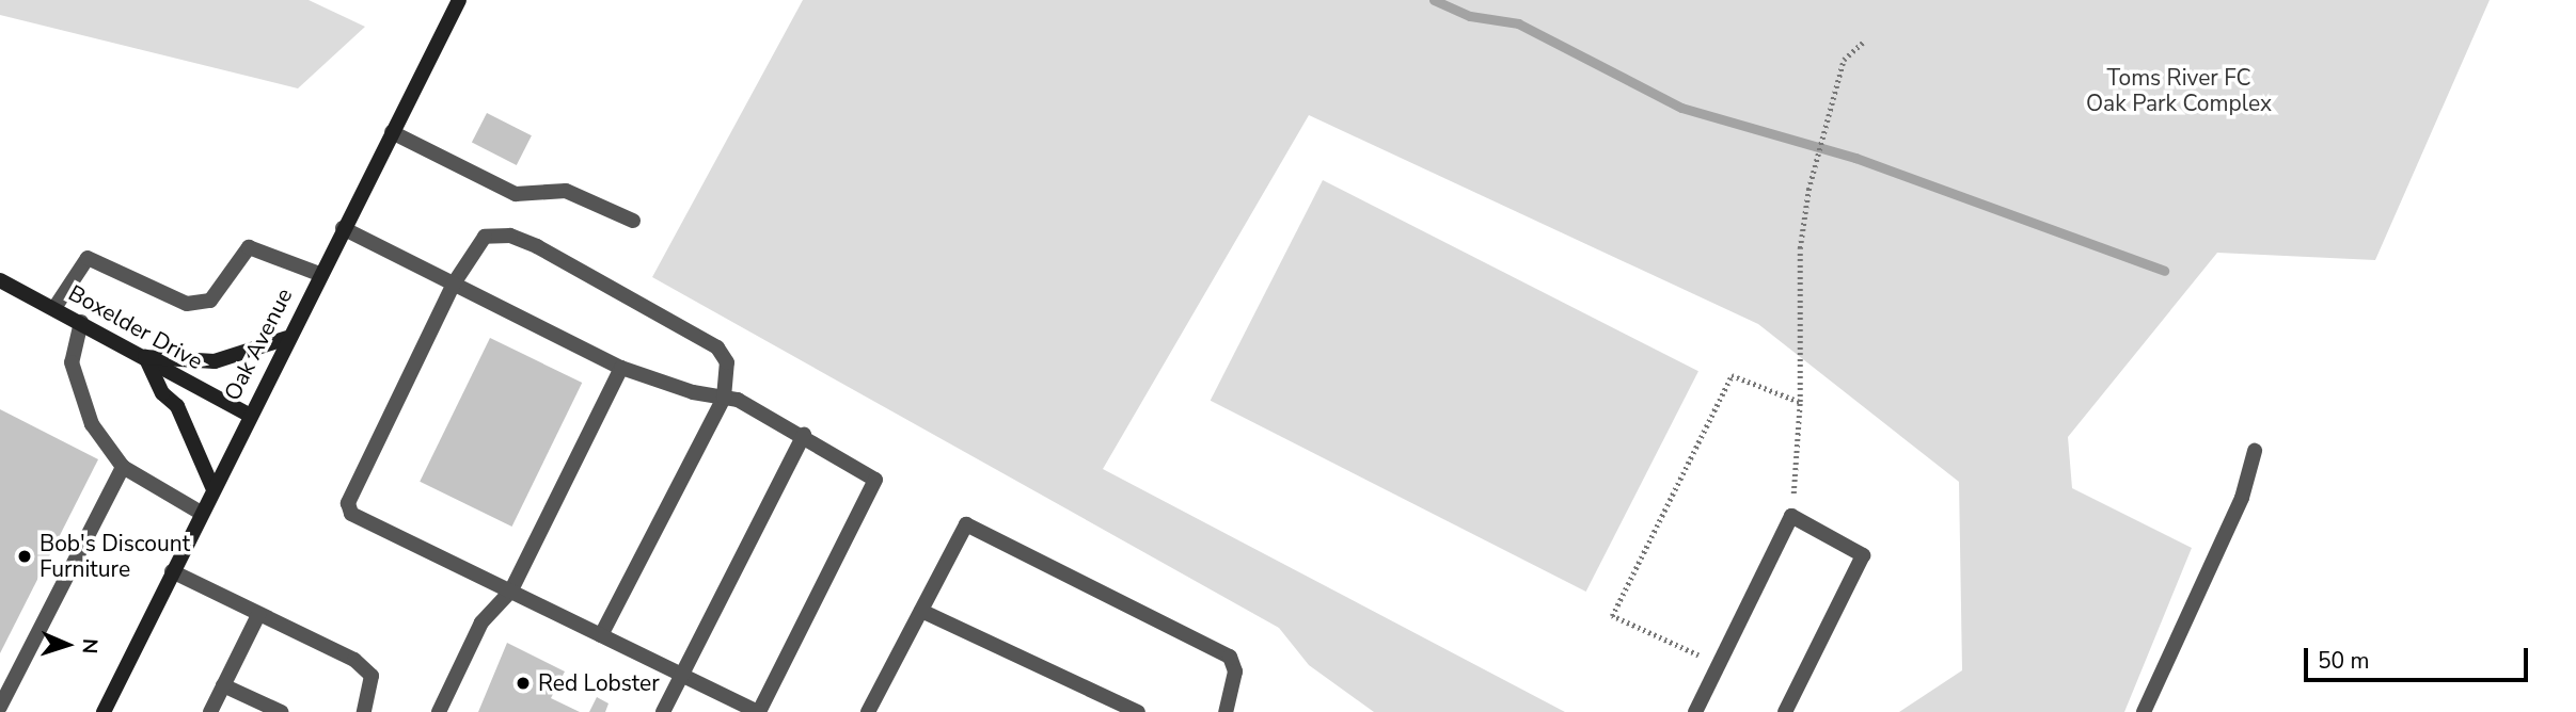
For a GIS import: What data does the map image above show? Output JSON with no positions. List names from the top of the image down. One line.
{"streets":{"street":["Boxelder Drive","Oak Avenue"]},"crossings":[["Boxelder Drive","Oak Avenue"]],"parks":["Toms River FC Oak Park Complex"],"places":["Bob's Discount Furniture","Red Lobster"],"scale_bar":"50 m","north":"right"}
